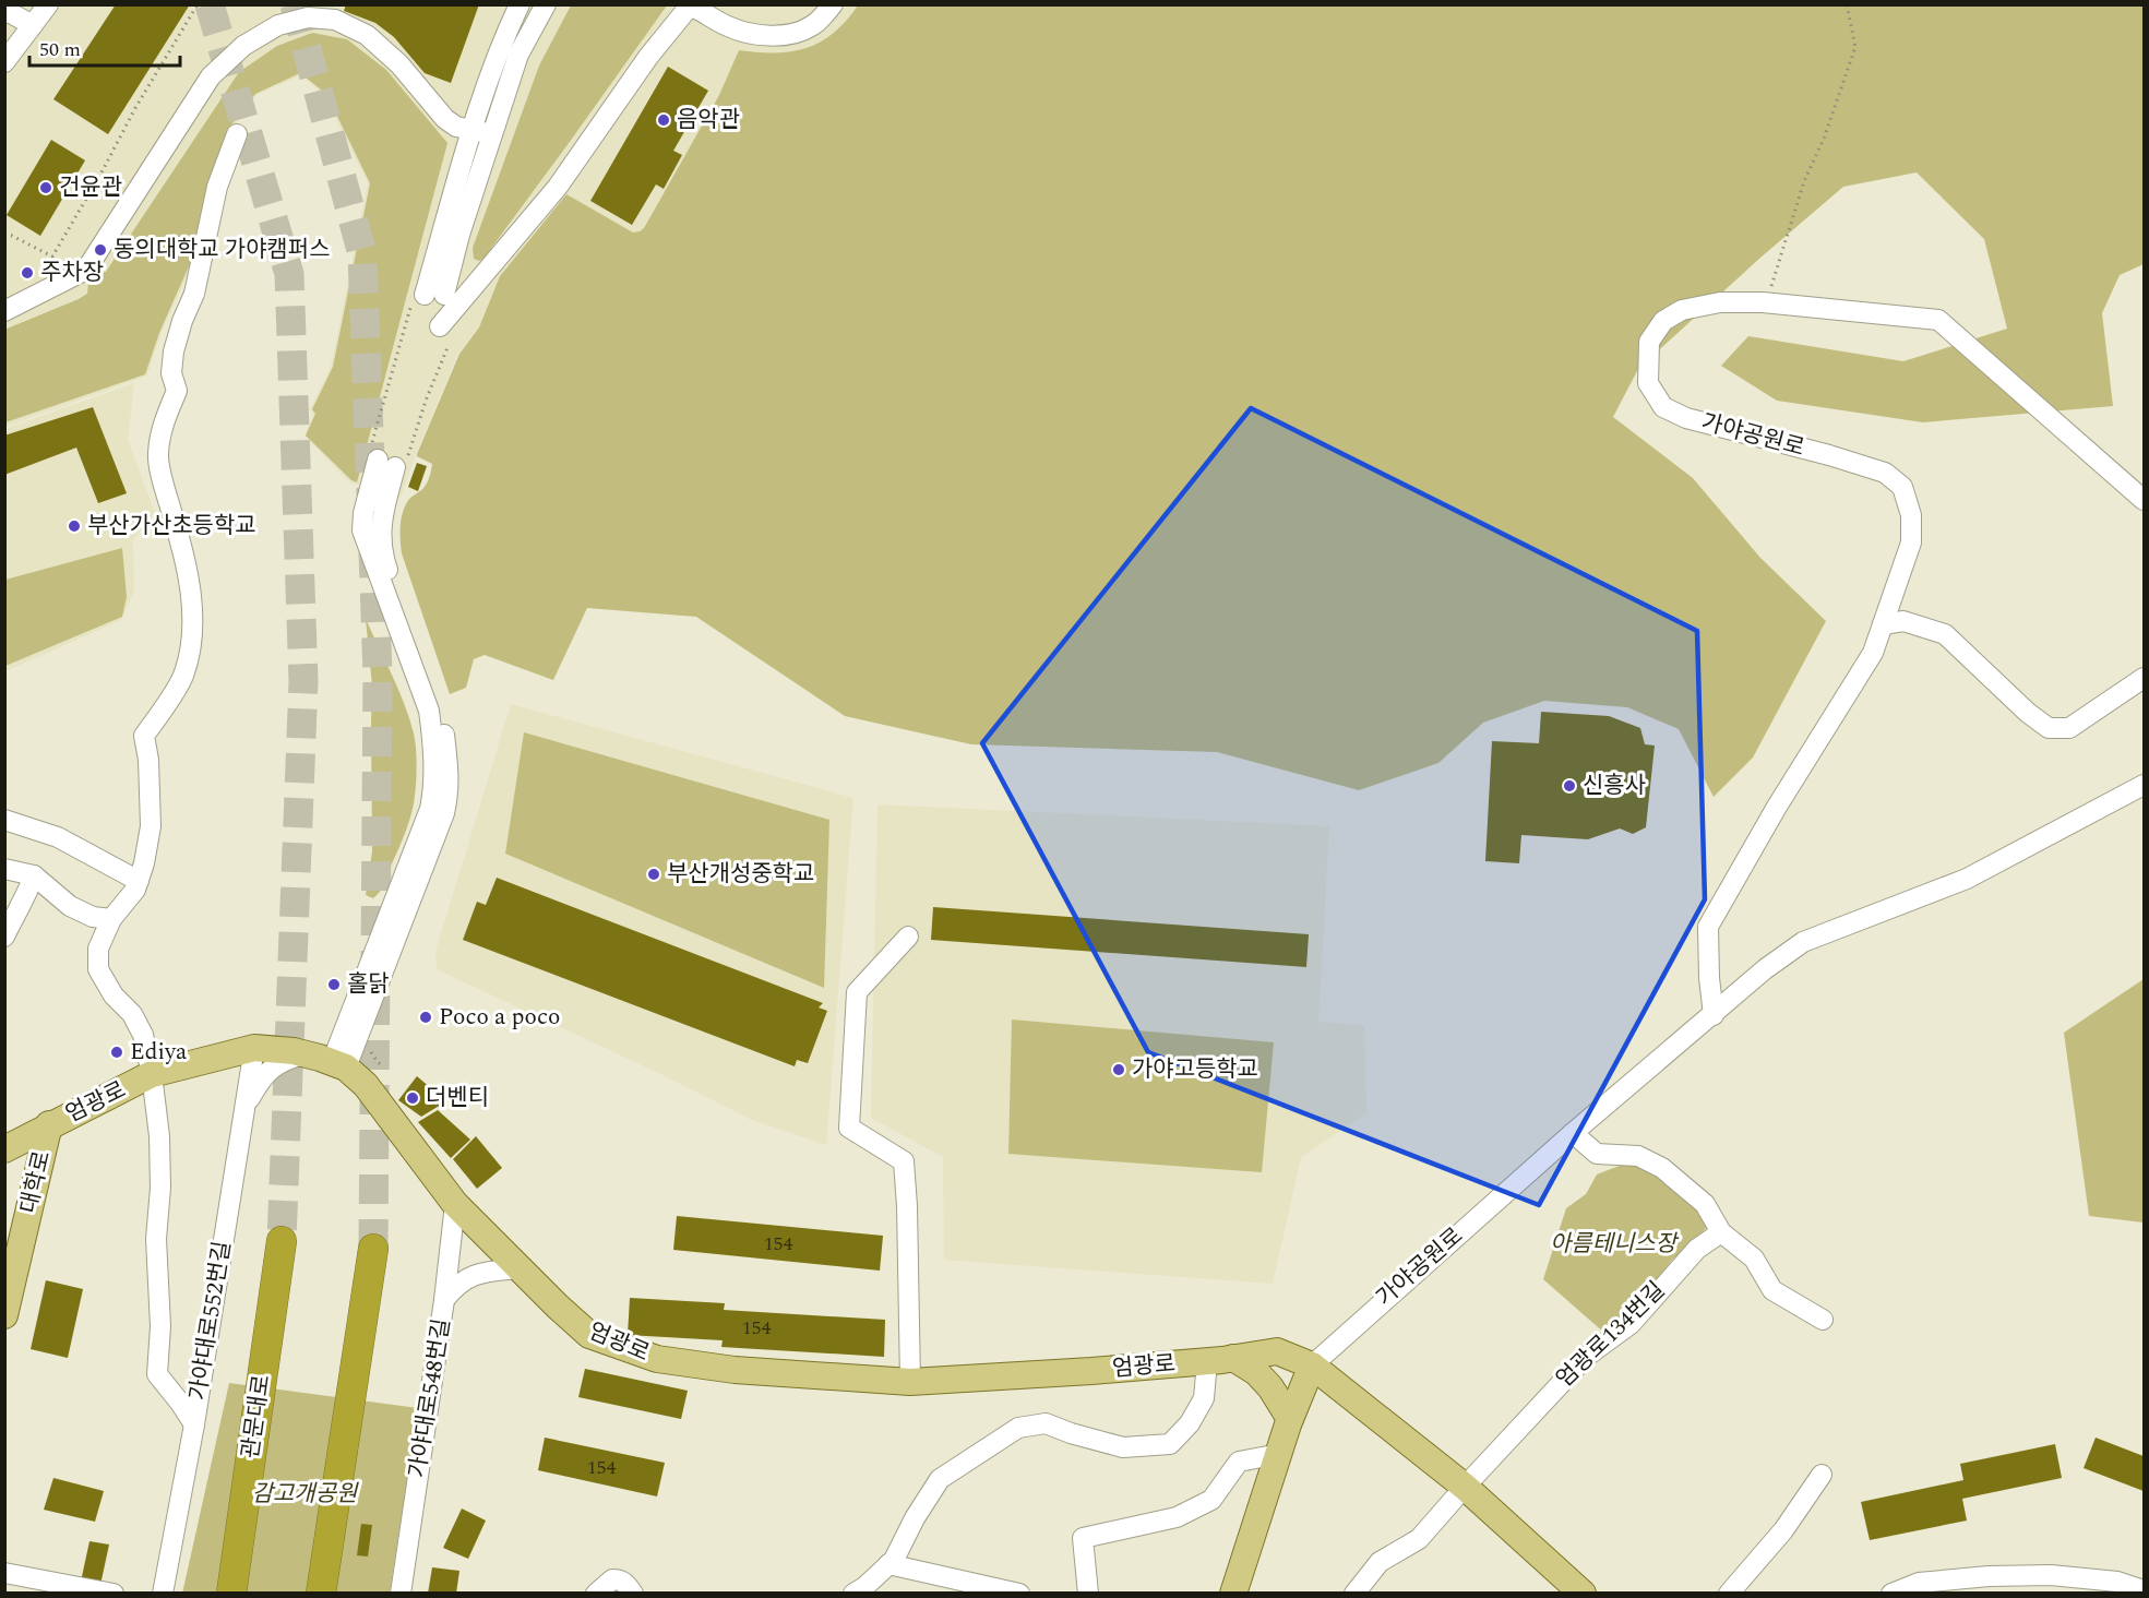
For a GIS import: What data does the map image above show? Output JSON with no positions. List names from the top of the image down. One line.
{"streets":{"highway":["관문대로"],"main road":["가야공원로","엄광로","대학로"],"street":["가야대로552번길","엄광로134번길","가야대로548번길"]},"crossings":[["가야공원로","엄광로"],["엄광로","대학로"],["엄광로","가야대로552번길"],["엄광로","엄광로134번길"],["엄광로","가야대로548번길"]],"parks":["아름테니스장","감고개공원"],"places":["음악관","건윤관","동의대학교 가야캠퍼스","주차장","부산가산초등학교","신흥사","부산개성중학교","홀닭","Poco a poco","Ediya","가야고등학교","더벤티"],"house_numbers":["154","154","154"],"scale_bar":"50 m"}
